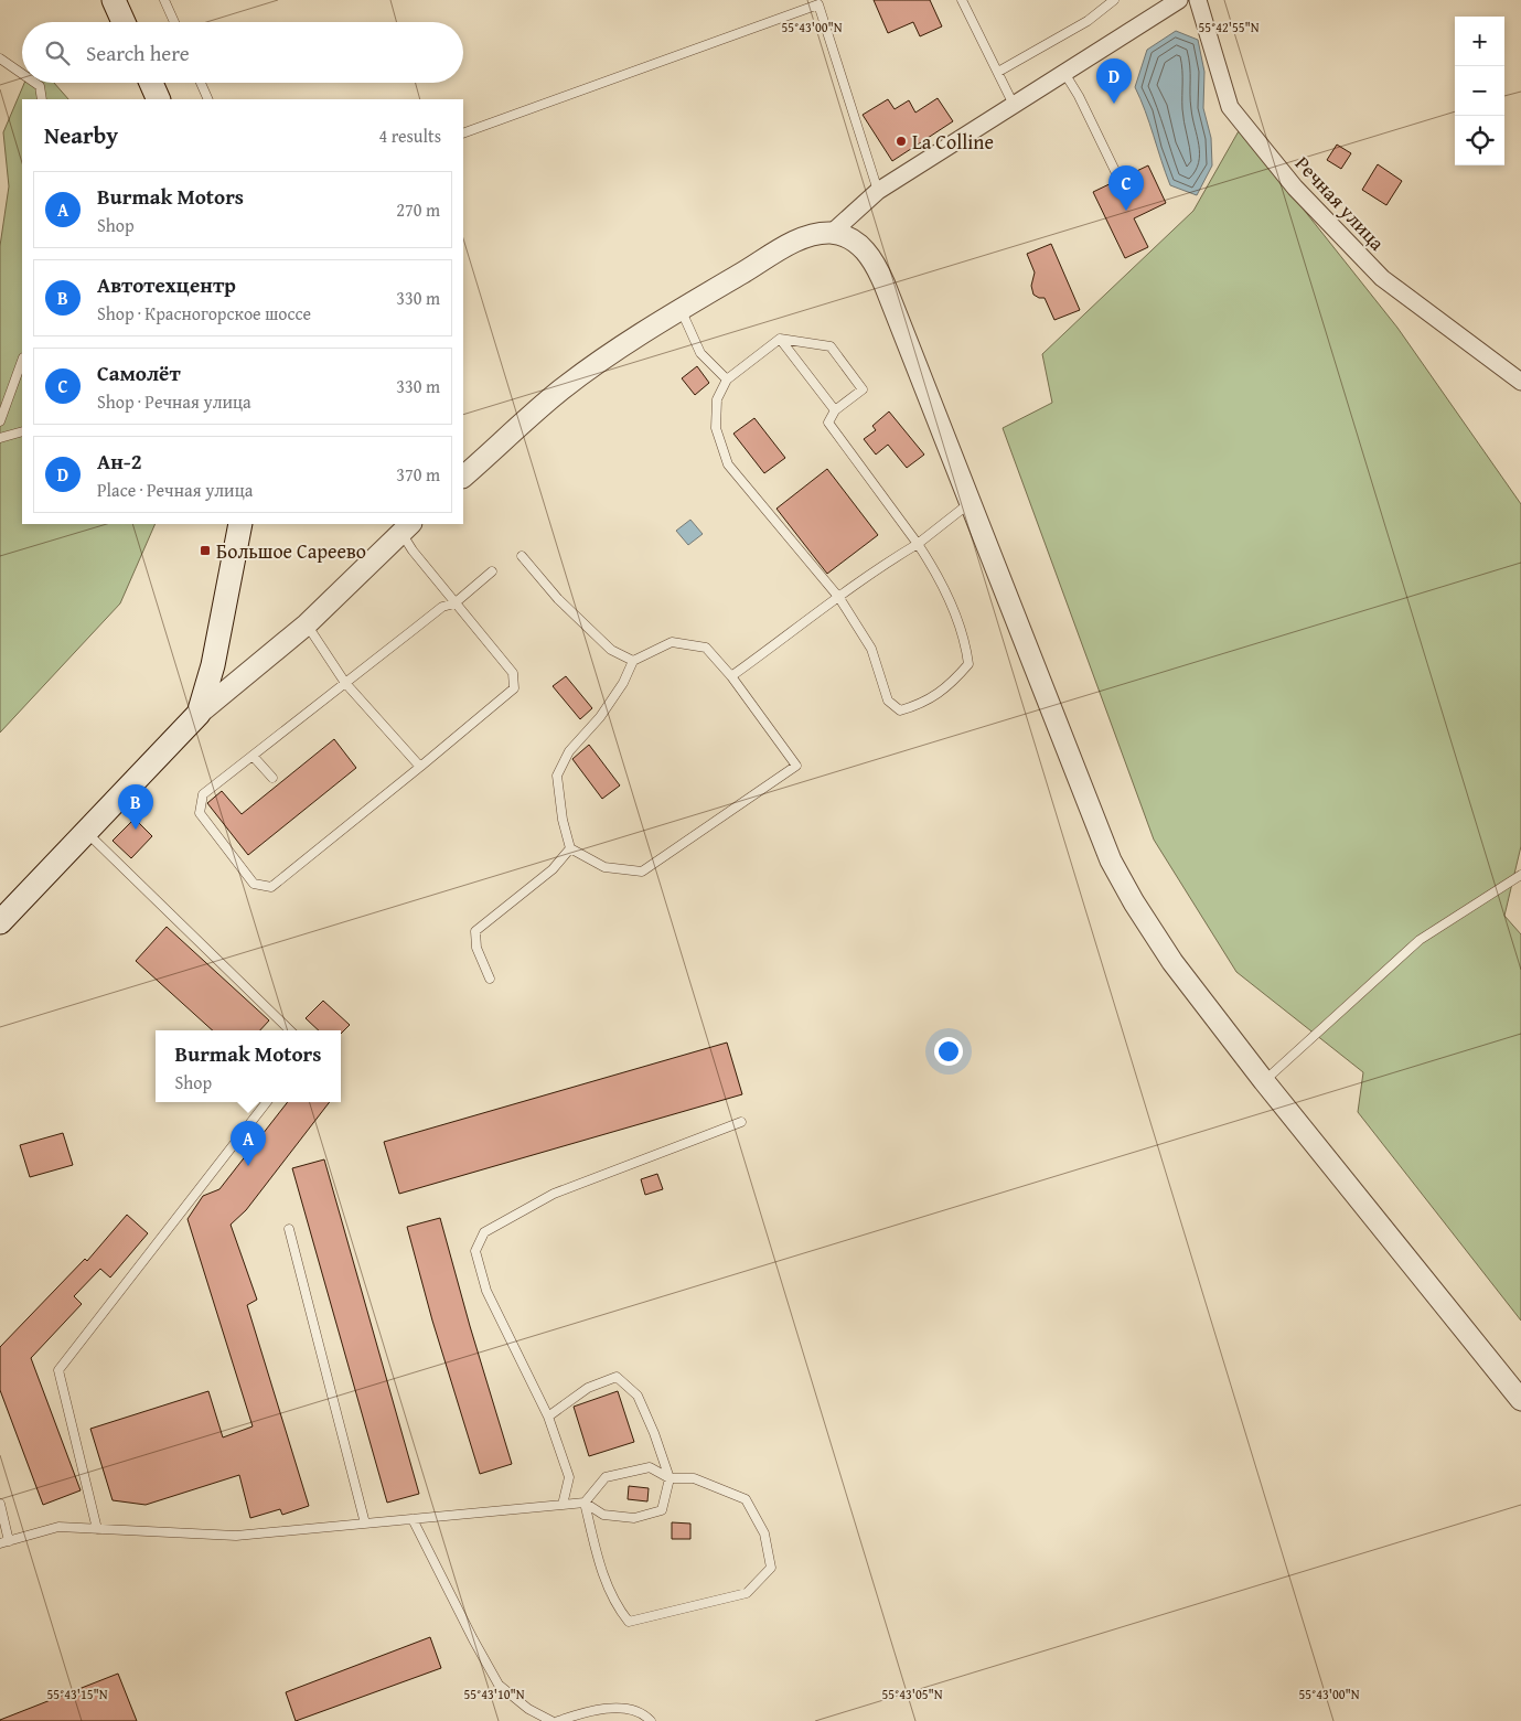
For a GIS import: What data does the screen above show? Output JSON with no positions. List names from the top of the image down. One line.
{"streets":{"street":["Речная улица"]},"places":{"other":["La Colline"],"transit":["Большое Сареево"]},"page":{"map_buttons":["+","−"],"search":"Search here","pins":["D","C","B","A"],"heading":["Nearby","4 results"],"list":[{"mark":"A","name":"Burmak Motors","note":"Shop","value":"270 m"},{"mark":"B","name":"Автотехцентр","note":"Shop · Красногорское шоссе","value":"330 m"},{"mark":"C","name":"Самолёт","note":"Shop · Речная улица","value":"330 m"},{"mark":"D","name":"Ан-2","note":"Place · Речная улица","value":"370 m"}],"popup":["Burmak Motors","Shop"]},"coordinates":["55°43'00\"N","55°42'55\"N","55°43'15\"N","55°43'10\"N","55°43'05\"N"]}
